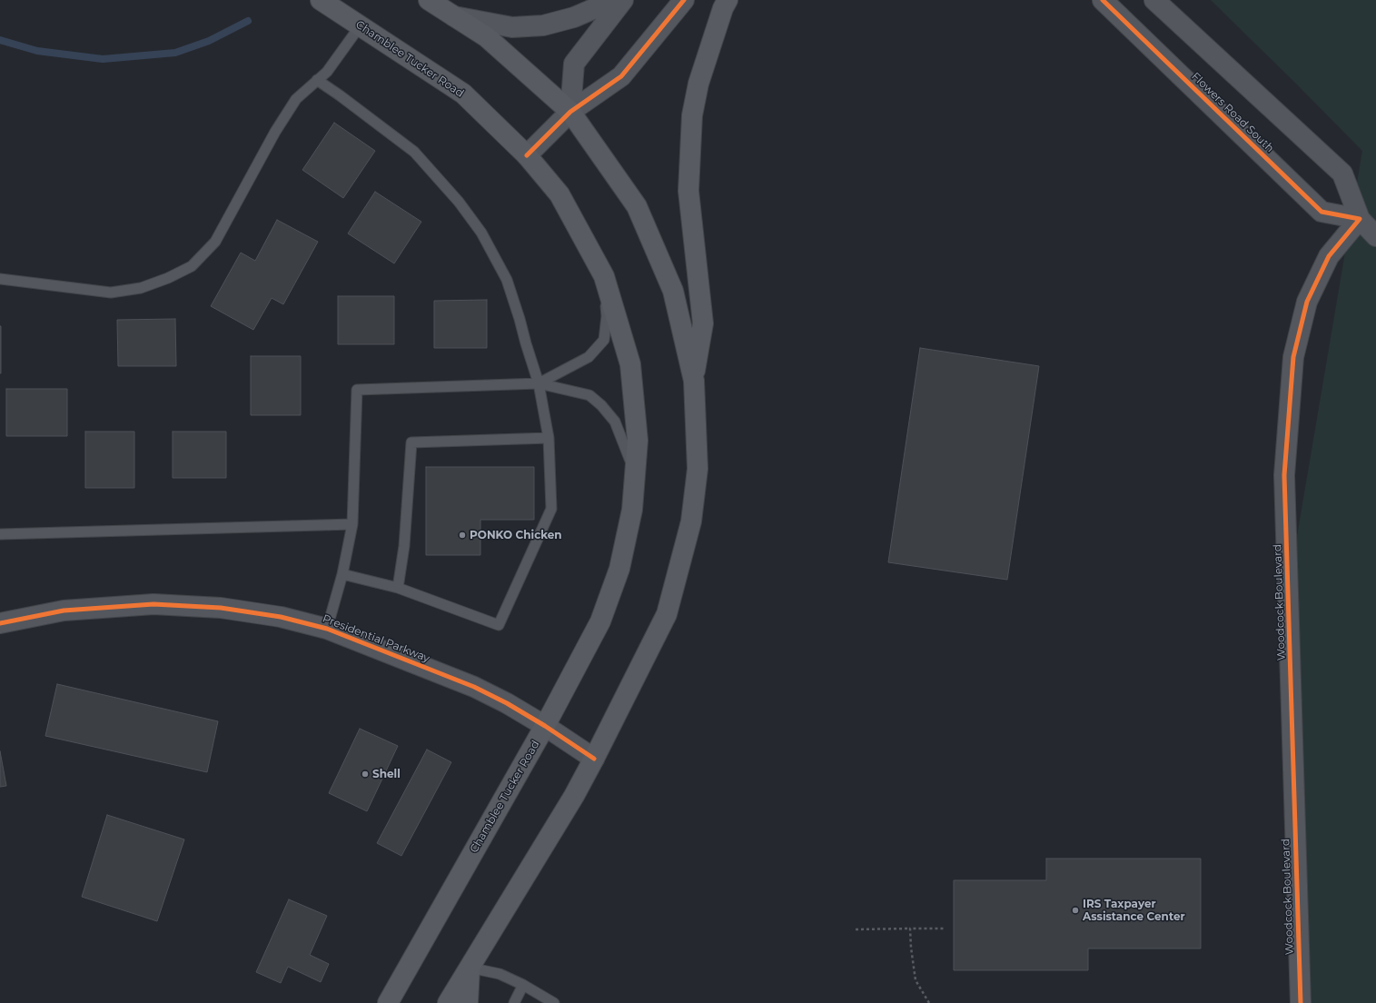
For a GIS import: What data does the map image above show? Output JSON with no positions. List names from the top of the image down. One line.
{"streets":{"main road":["Chamblee Tucker Road"],"street":["Flowers Road South","Woodcock Boulevard","Presidential Parkway"]},"crossings":[["Chamblee Tucker Road","Presidential Parkway"],["Flowers Road South","Woodcock Boulevard"]],"places":["PONKO Chicken","Shell","IRS Taxpayer Assistance Center"]}
